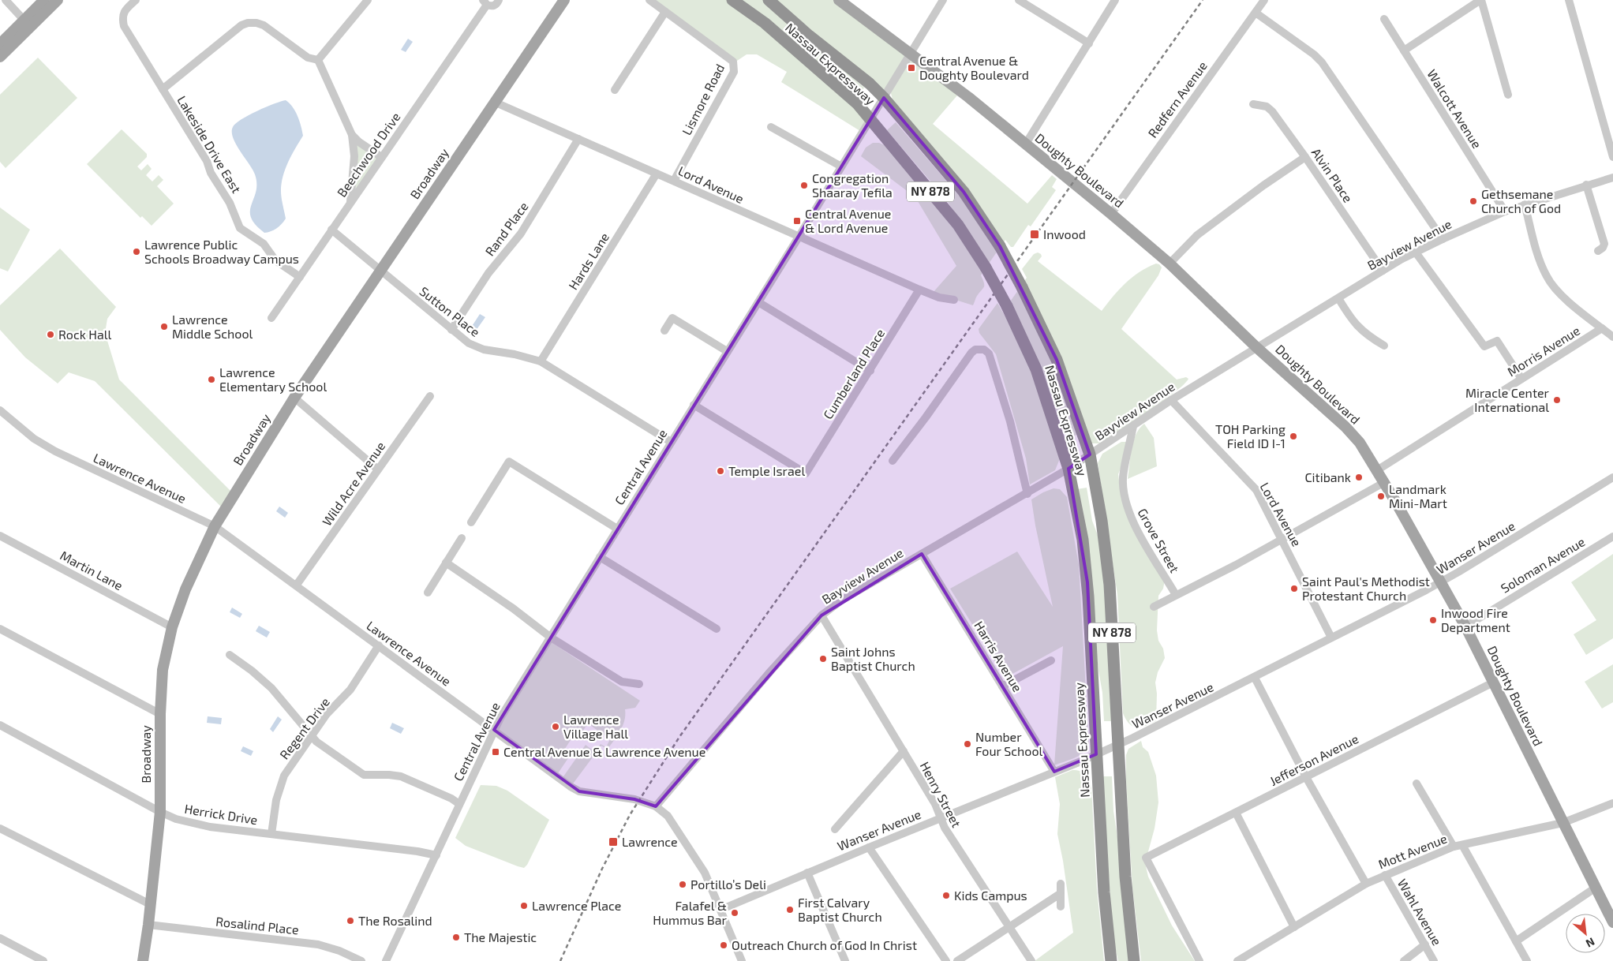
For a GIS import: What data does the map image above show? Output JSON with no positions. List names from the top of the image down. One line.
{"streets":{"highway":["Nassau Expressway","NY 878"],"main road":["Doughty Boulevard","Broadway"],"street":["Lismore Road","Redfern Avenue","Walcott Avenue","Lakeside Drive East","Beechwood Drive","Alvin Place","Lord Avenue","Rand Place","Bayview Avenue","Hards Lane","Sutton Place","Morris Avenue","Cumberland Place","Central Avenue","Lawrence Avenue","Wild Acre Avenue","Grove Street","Wanser Avenue","Soloman Avenue","Martin Lane","Harris Avenue","Regent Drive","Jefferson Avenue","Henry Street","Herrick Drive","Mott Avenue","Wahl Avenue","Rosalind Place"]},"crossings":[["Nassau Expressway","Bayview Avenue"],["Nassau Expressway","Central Avenue"],["Nassau Expressway","Wanser Avenue"],["Lismore Road","Lord Avenue"],["Redfern Avenue","Doughty Boulevard"],["Walcott Avenue","Bayview Avenue"],["Lakeside Drive East","Beechwood Drive"],["Beechwood Drive","Sutton Place"],["Doughty Boulevard","Bayview Avenue"],["Doughty Boulevard","Morris Avenue"],["Doughty Boulevard","Central Avenue"],["Doughty Boulevard","Wanser Avenue"],["Doughty Boulevard","Soloman Avenue"],["Doughty Boulevard","Jefferson Avenue"],["Doughty Boulevard","Mott Avenue"],["Broadway","Lord Avenue"],["Broadway","Sutton Place"],["Broadway","Lawrence Avenue"],["Broadway","Martin Lane"],["Broadway","Herrick Drive"],["Broadway","Rosalind Place"],["Alvin Place","Bayview Avenue"],["Lord Avenue","Rand Place"],["Lord Avenue","Bayview Avenue"],["Lord Avenue","Hards Lane"],["Lord Avenue","Cumberland Place"],["Lord Avenue","Central Avenue"],["Lord Avenue","Wanser Avenue"],["Rand Place","Sutton Place"],["Bayview Avenue","Lawrence Avenue"],["Bayview Avenue","Grove Street"],["Bayview Avenue","Harris Avenue"],["Bayview Avenue","Henry Street"],["Hards Lane","Sutton Place"],["Sutton Place","Central Avenue"],["Cumberland Place","Central Avenue"],["Central Avenue","Lawrence Avenue"],["Central Avenue","Herrick Drive"],["Lawrence Avenue","Wild Acre Avenue"],["Lawrence Avenue","Wanser Avenue"],["Lawrence Avenue","Regent Drive"],["Wanser Avenue","Harris Avenue"],["Wanser Avenue","Henry Street"],["Regent Drive","Herrick Drive"],["Mott Avenue","Wahl Avenue"]],"places":{"transit":["Central Avenue & Doughty Boulevard","Central Avenue & Lord Avenue","Inwood","Central Avenue & Lawrence Avenue","Lawrence"],"other":["Congregation Shaaray Tefila","Gethsemane Church of God","Lawrence Public Schools Broadway Campus","Lawrence Middle School","Rock Hall","Lawrence Elementary School","Miracle Center International","TOH Parking Field ID I-1","Temple Israel","Citibank","Landmark Mini-Mart","Saint Paul's Methodist Protestant Church","Inwood Fire Department","Saint Johns Baptist Church","Lawrence Village Hall","Number Four School","Portillo’s Deli","Kids Campus","Lawrence Place","First Calvary Baptist Church","Falafel & Hummus Bar","The Rosalind","The Majestic","Outreach Church of God In Christ"]},"north":"bottom right"}
